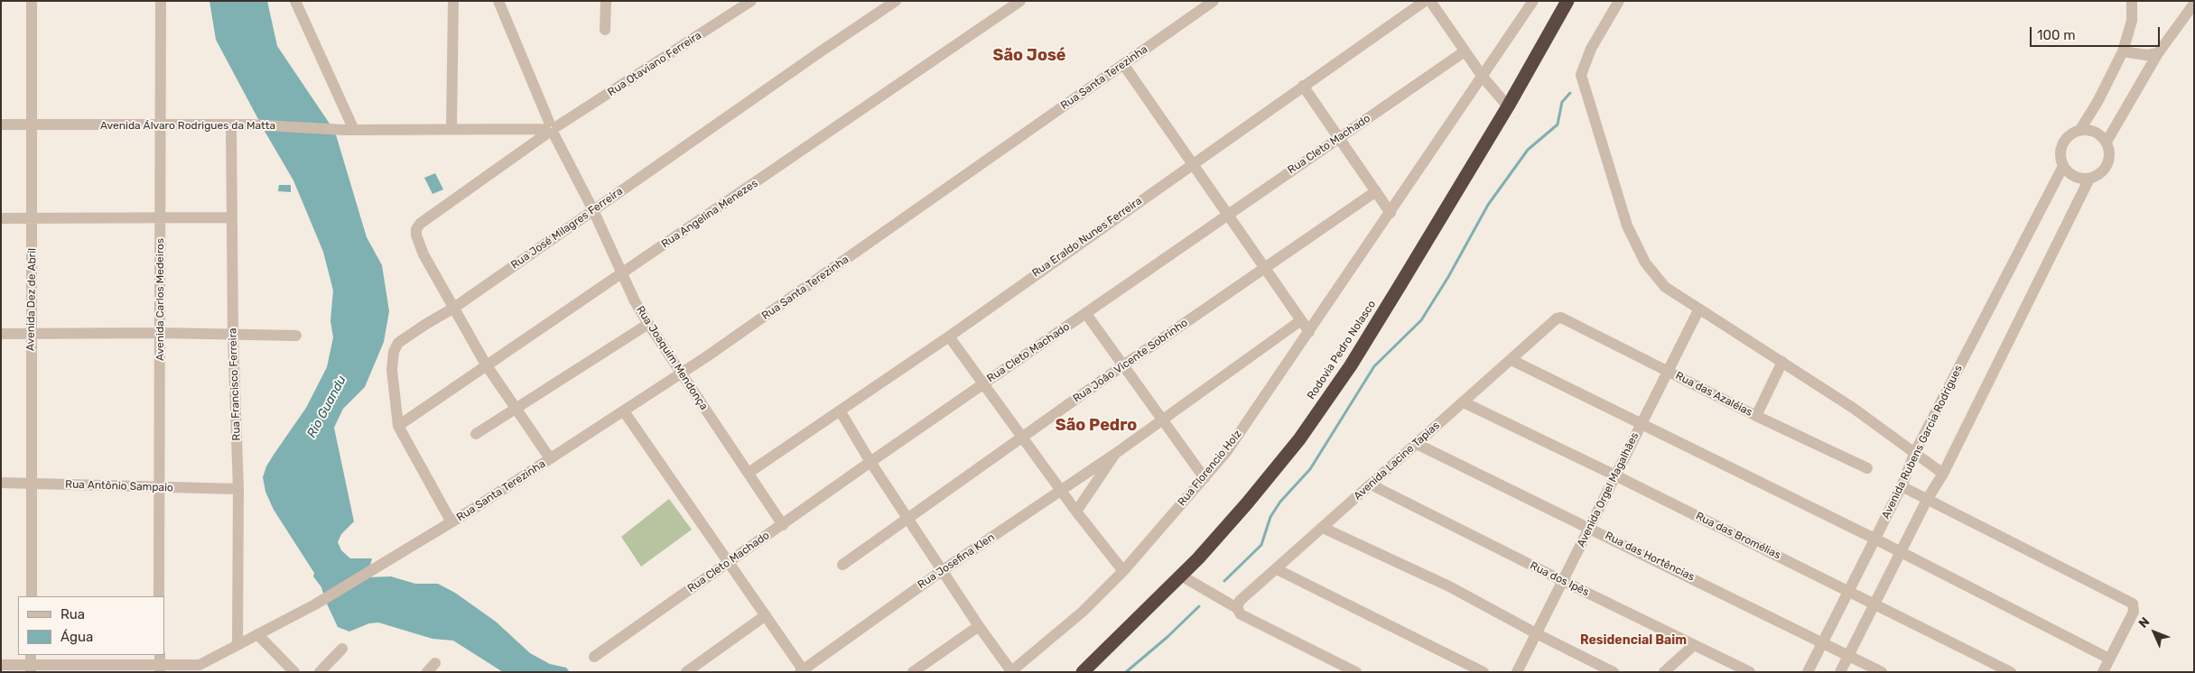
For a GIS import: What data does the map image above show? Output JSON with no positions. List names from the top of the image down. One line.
{"streets":{"highway":["Rodovia Pedro Nolasco"],"street":["Rua Otaviano Ferreira","Rua Santa Terezinha","Avenida Álvaro Rodrigues da Matta","Rua Cleto Machado","Rua Angelina Menezes","Rua José Milagres Ferreira","Rua Eraldo Nunes Ferreira","Avenida Dez de Abril","Avenida Carlos Medeiros","Rua Joaquim Mendonça","Rua João Vicente Sobrinho","Rua Francisco Ferreira","Rua das Azaléias","Avenida Rubens Garcia Rodrigues","Avenida Lacine Tapias","Rua Florencio Holz","Rua Antônio Sampaio","Avenida Orgel Magalhães","Rua das Bromélias","Rua das Hortências","Rua Josefina Klen","Rua dos Ipês"]},"crossings":[["Rua Otaviano Ferreira","Rua José Milagres Ferreira"],["Rua Otaviano Ferreira","Rua Joaquim Mendonça"],["Rua Santa Terezinha","Rua José Milagres Ferreira"],["Rua Santa Terezinha","Rua Joaquim Mendonça"],["Rua Santa Terezinha","Rua Francisco Ferreira"],["Avenida Álvaro Rodrigues da Matta","Avenida Dez de Abril"],["Avenida Álvaro Rodrigues da Matta","Avenida Carlos Medeiros"],["Avenida Álvaro Rodrigues da Matta","Rua Francisco Ferreira"],["Rua Cleto Machado","Rua Joaquim Mendonça"],["Rua Angelina Menezes","Rua José Milagres Ferreira"],["Rua Angelina Menezes","Rua Joaquim Mendonça"],["Rua José Milagres Ferreira","Rua Joaquim Mendonça"],["Rua Eraldo Nunes Ferreira","Rua Joaquim Mendonça"],["Avenida Dez de Abril","Rua Antônio Sampaio"],["Avenida Carlos Medeiros","Rua Antônio Sampaio"],["Rua Francisco Ferreira","Rua Antônio Sampaio"],["Rua das Azaléias","Avenida Lacine Tapias"],["Rua das Azaléias","Avenida Orgel Magalhães"],["Avenida Rubens Garcia Rodrigues","Rua das Bromélias"],["Avenida Rubens Garcia Rodrigues","Rua das Hortências"],["Avenida Lacine Tapias","Rua das Bromélias"],["Avenida Lacine Tapias","Rua das Hortências"],["Avenida Lacine Tapias","Rua dos Ipês"],["Avenida Orgel Magalhães","Rua das Bromélias"],["Avenida Orgel Magalhães","Rua das Hortências"],["Avenida Orgel Magalhães","Rua dos Ipês"]],"districts":["São José","São Pedro","Residencial Baim"],"water":["Rio Guandu"],"legend":["Rua","Água"],"scale_bar":"100 m","north":"top left"}
